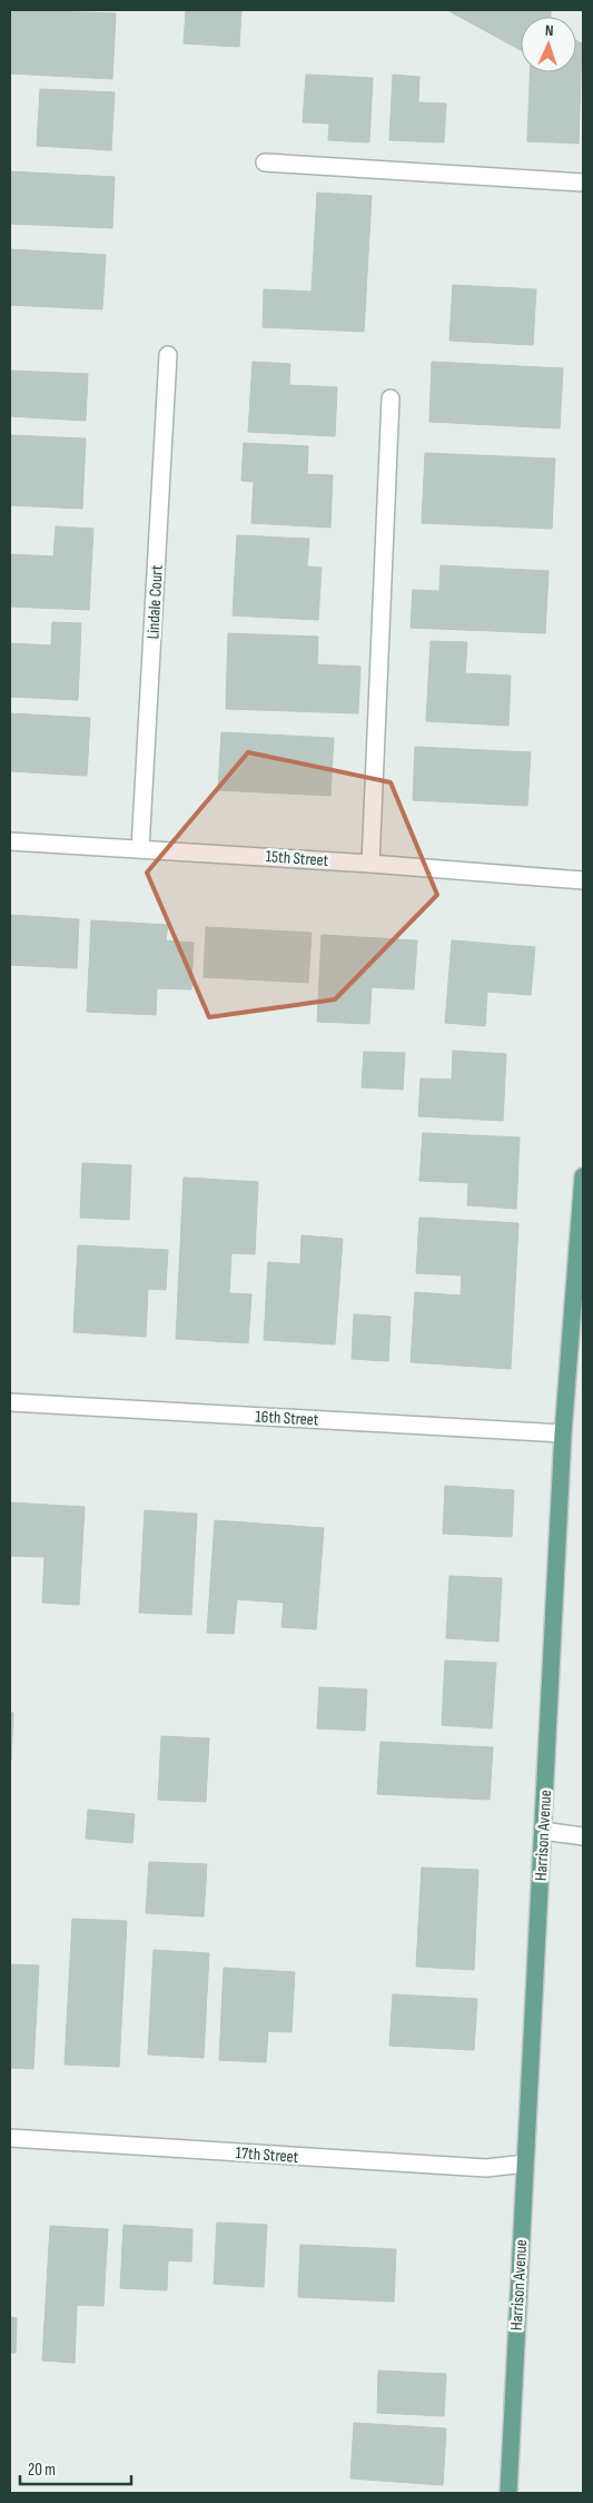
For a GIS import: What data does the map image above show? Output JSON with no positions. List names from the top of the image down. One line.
{"streets":{"main road":["Harrison Avenue"],"street":["Lindale Court","15th Street","16th Street","17th Street"]},"crossings":[["Lindale Court","15th Street"],["16th Street","Harrison Avenue"],["Harrison Avenue","17th Street"]],"scale_bar":"20 m","north":"top"}
